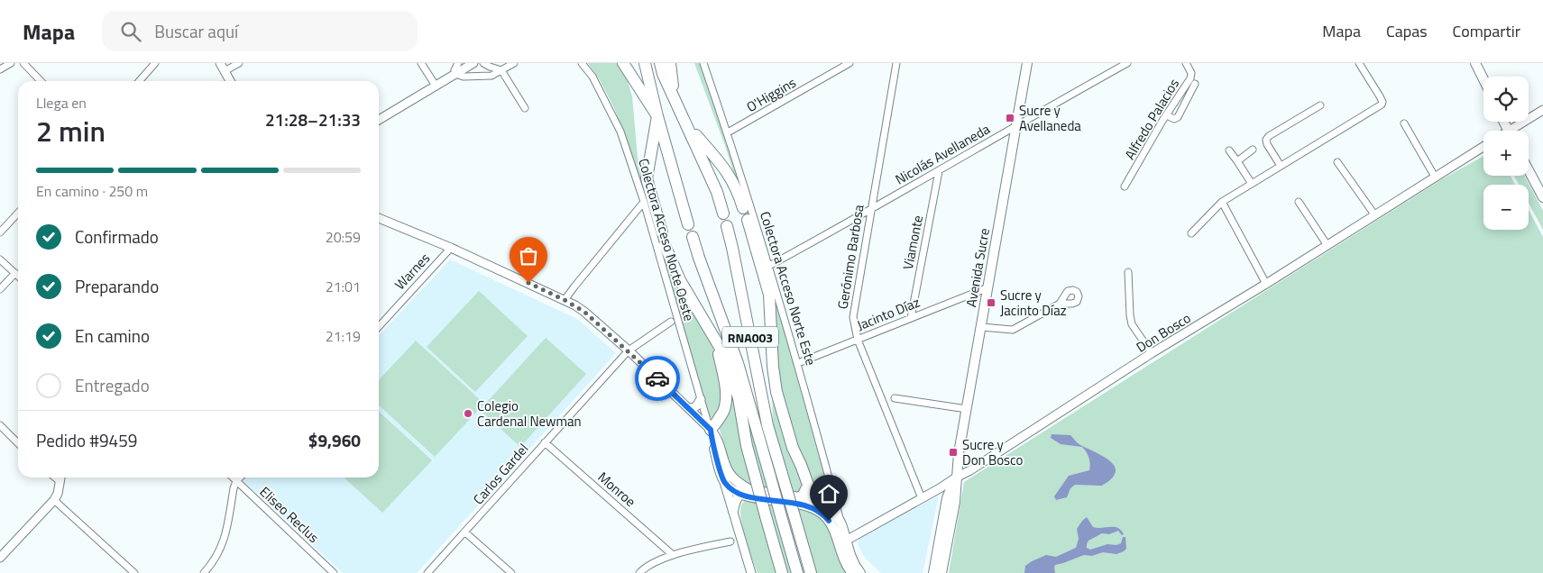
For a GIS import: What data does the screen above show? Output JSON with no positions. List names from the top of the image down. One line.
{"streets":{"highway":["RNA003"],"main road":["Avenida Sucre"],"street":["O'Higgins","Alfredo Palacios","Nicolás Avellaneda","Colectora Acceso Norte Oeste","Viamonte","Gerónimo Barbosa","Warnes","Colectora Acceso Norte Este","Jacinto Díaz","Don Bosco","Carlos Gardel","Monroe","Eliseo Reclus"]},"crossings":[["O'Higgins","Colectora Acceso Norte Este"],["Nicolás Avellaneda","Viamonte"],["Nicolás Avellaneda","Gerónimo Barbosa"],["Nicolás Avellaneda","Avenida Sucre"],["Nicolás Avellaneda","Colectora Acceso Norte Este"],["Viamonte","Jacinto Díaz"],["Gerónimo Barbosa","Jacinto Díaz"],["Gerónimo Barbosa","Don Bosco"],["Avenida Sucre","Jacinto Díaz"],["Avenida Sucre","Don Bosco"],["Colectora Acceso Norte Este","Jacinto Díaz"],["Carlos Gardel","Monroe"]],"places":{"transit":["Sucre y Avellaneda","Sucre y Jacinto Díaz","Sucre y Don Bosco"],"other":["Colegio Cardenal Newman"]},"page":{"header":"Mapa","search":"Buscar aquí","nav":["Mapa","Capas","Compartir"],"map_buttons":["+","−"],"heading":["2 min","Llega en","21:28–21:33"],"panel":["Pedido #9459","$9,960"],"bar":"En camino · 250 m","list":[["Confirmado","20:59"],["Preparando","21:01"],["En camino","21:19"],"Entregado"]}}
